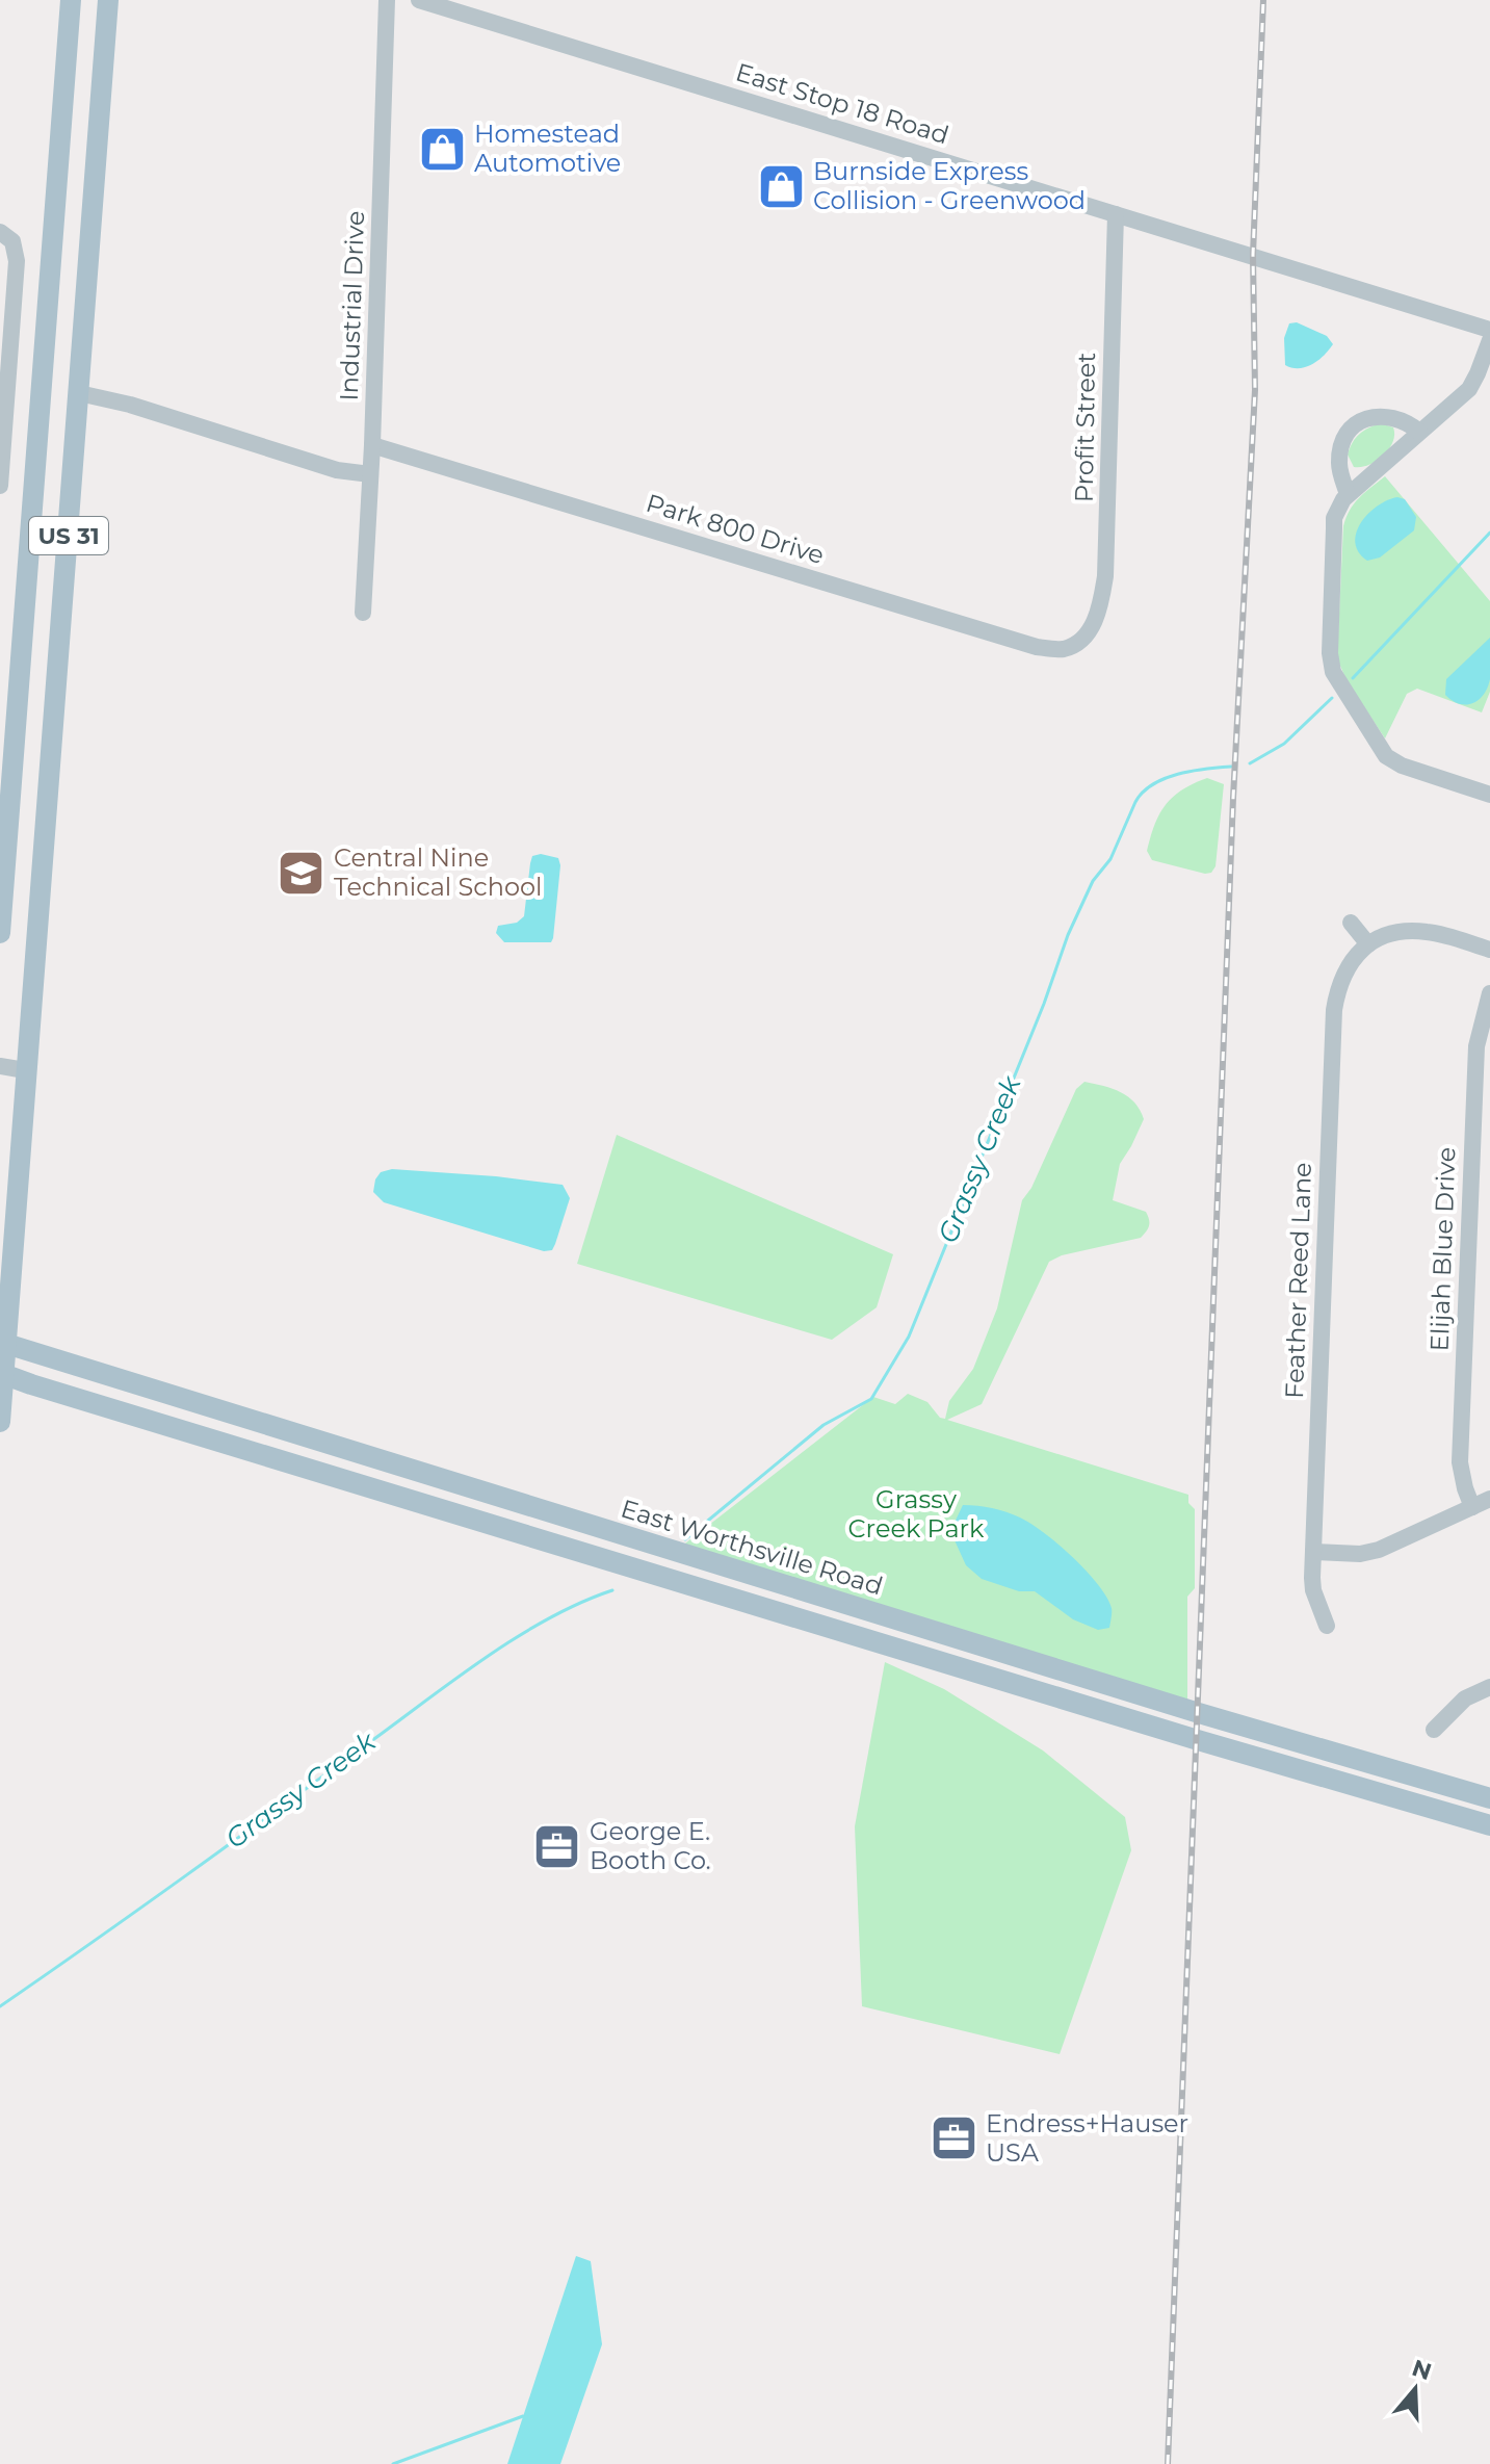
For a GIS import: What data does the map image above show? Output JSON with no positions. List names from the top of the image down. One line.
{"streets":{"main road":["US 31","East Worthsville Road"],"street":["East Stop 18 Road","Industrial Drive","Profit Street","Park 800 Drive","Elijah Blue Drive","Feather Reed Lane"]},"crossings":[["East Stop 18 Road","Profit Street"],["Industrial Drive","Park 800 Drive"],["Profit Street","Park 800 Drive"],["US 31","East Worthsville Road"]],"water":["Grassy Creek"],"parks":["Grassy Creek Park"],"places":{"shop":["Homestead Automotive","Burnside Express Collision - Greenwood"],"school or university":["Central Nine Technical School"],"office":["George E. Booth Co.","Endress+Hauser USA"]},"north":"top"}
